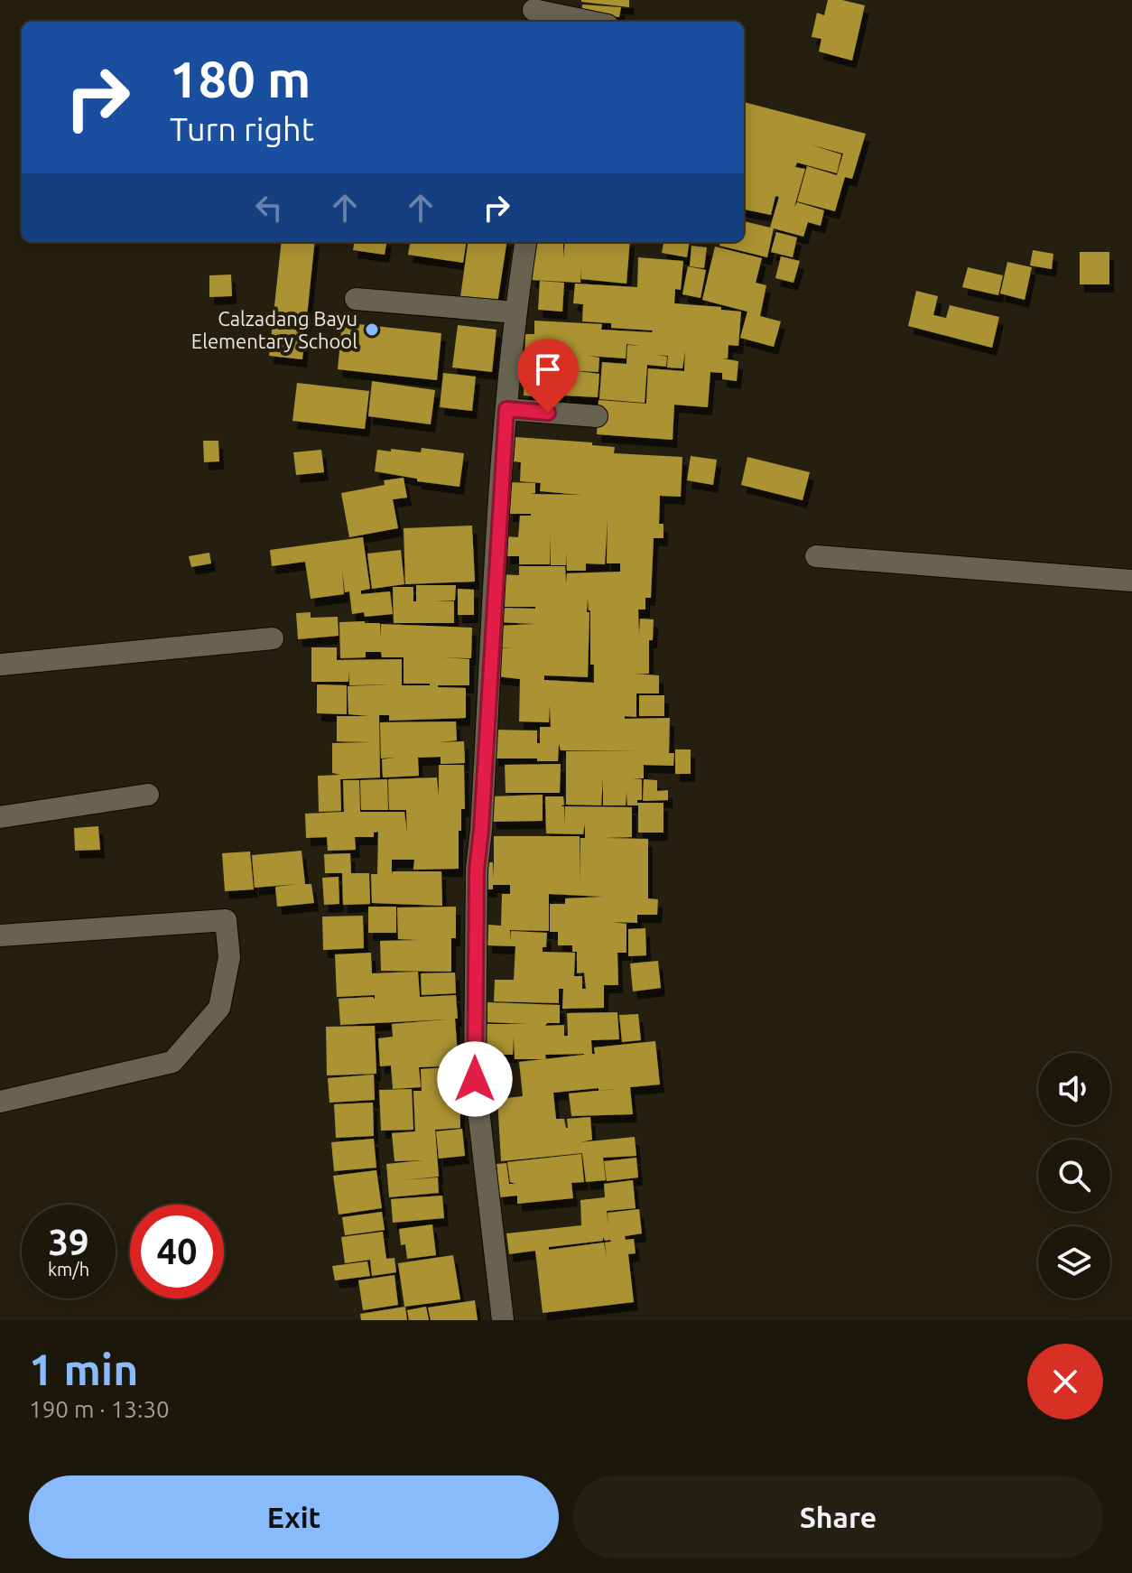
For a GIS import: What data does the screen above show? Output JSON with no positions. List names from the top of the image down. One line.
{"places":["Calzadang Bayu Elementary School"],"page":{"turn":["180 m","Turn right"],"speed":"39 km/h","limit":"40","heading":["1 min","190 m · 13:30"],"buttons":["Exit","Share"]}}
